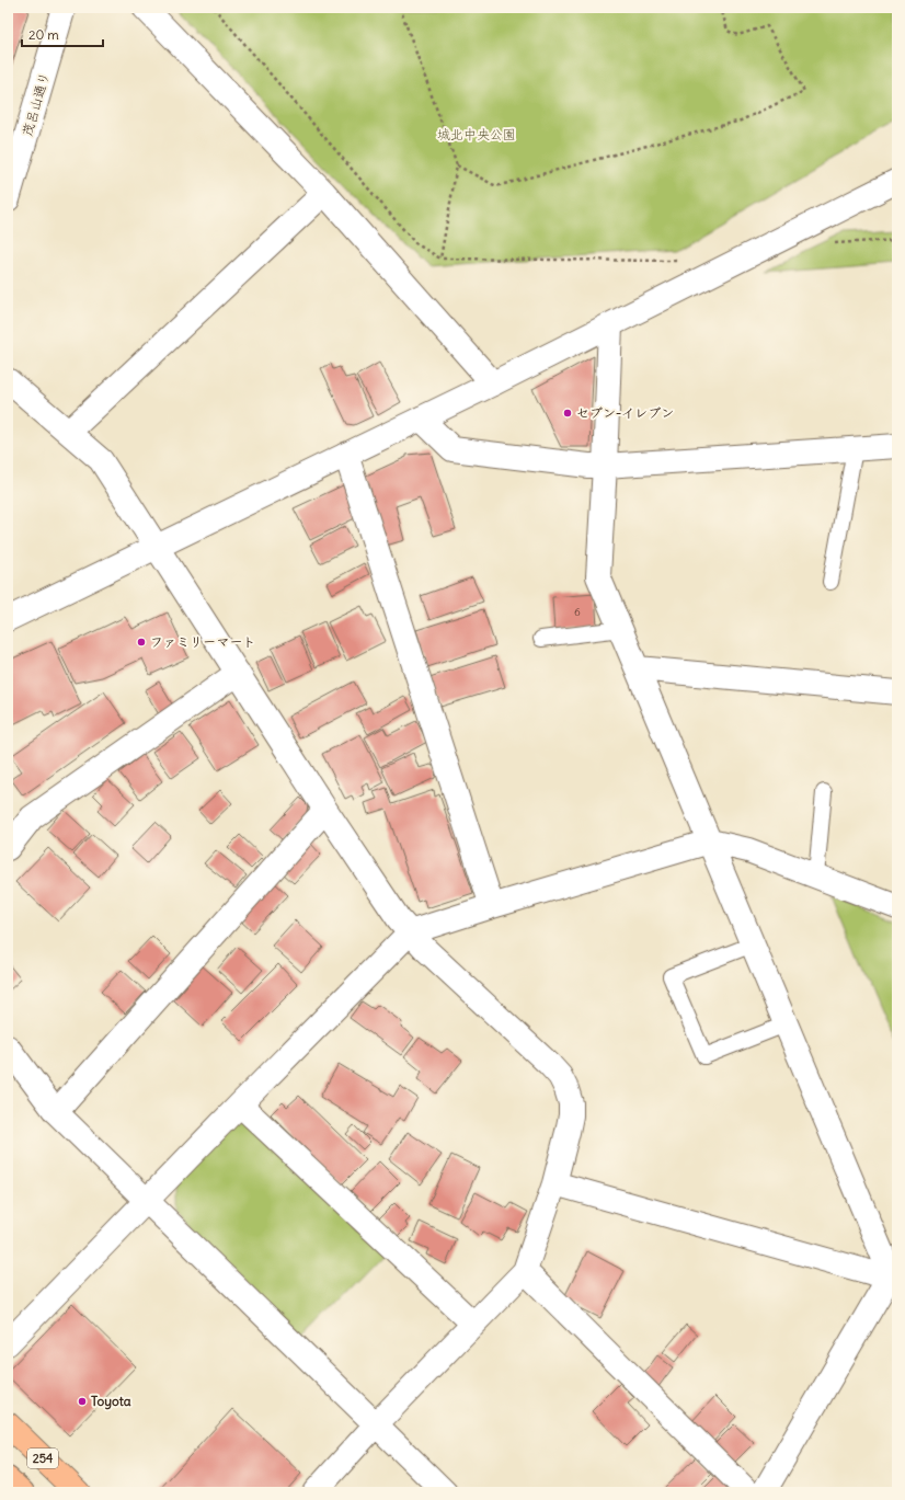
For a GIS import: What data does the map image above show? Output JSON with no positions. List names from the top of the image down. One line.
{"streets":{"highway":["254"],"street":["茂呂山通り"]},"parks":["城北中央公園"],"places":["セブン-イレブン","ファミリーマート","Toyota"],"house_numbers":["6"],"scale_bar":"20 m"}
